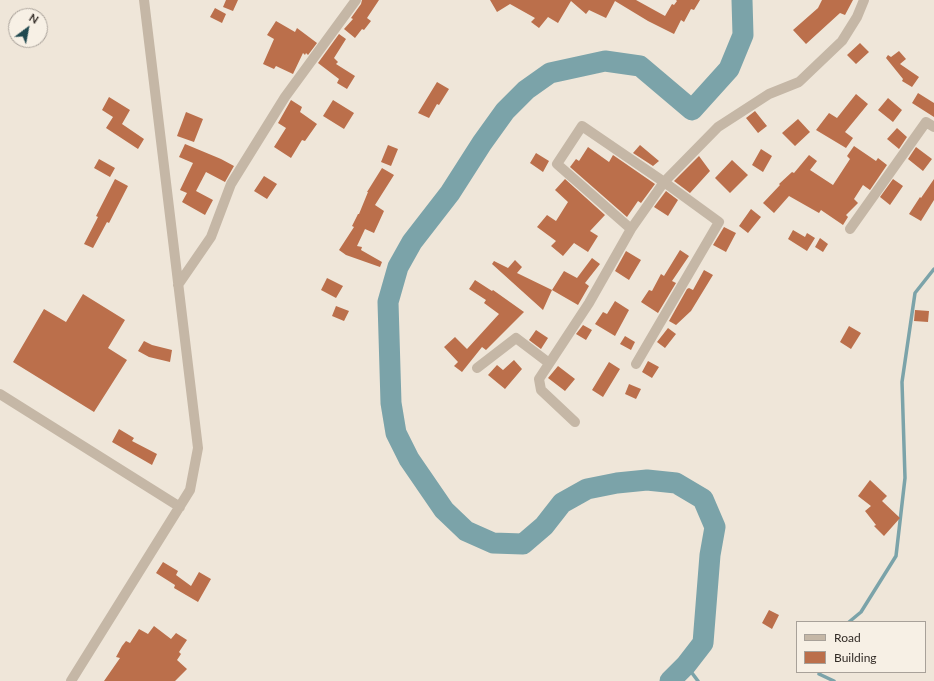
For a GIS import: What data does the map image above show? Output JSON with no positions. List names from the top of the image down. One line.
{"legend":["Road","Building"],"north":"top right"}
